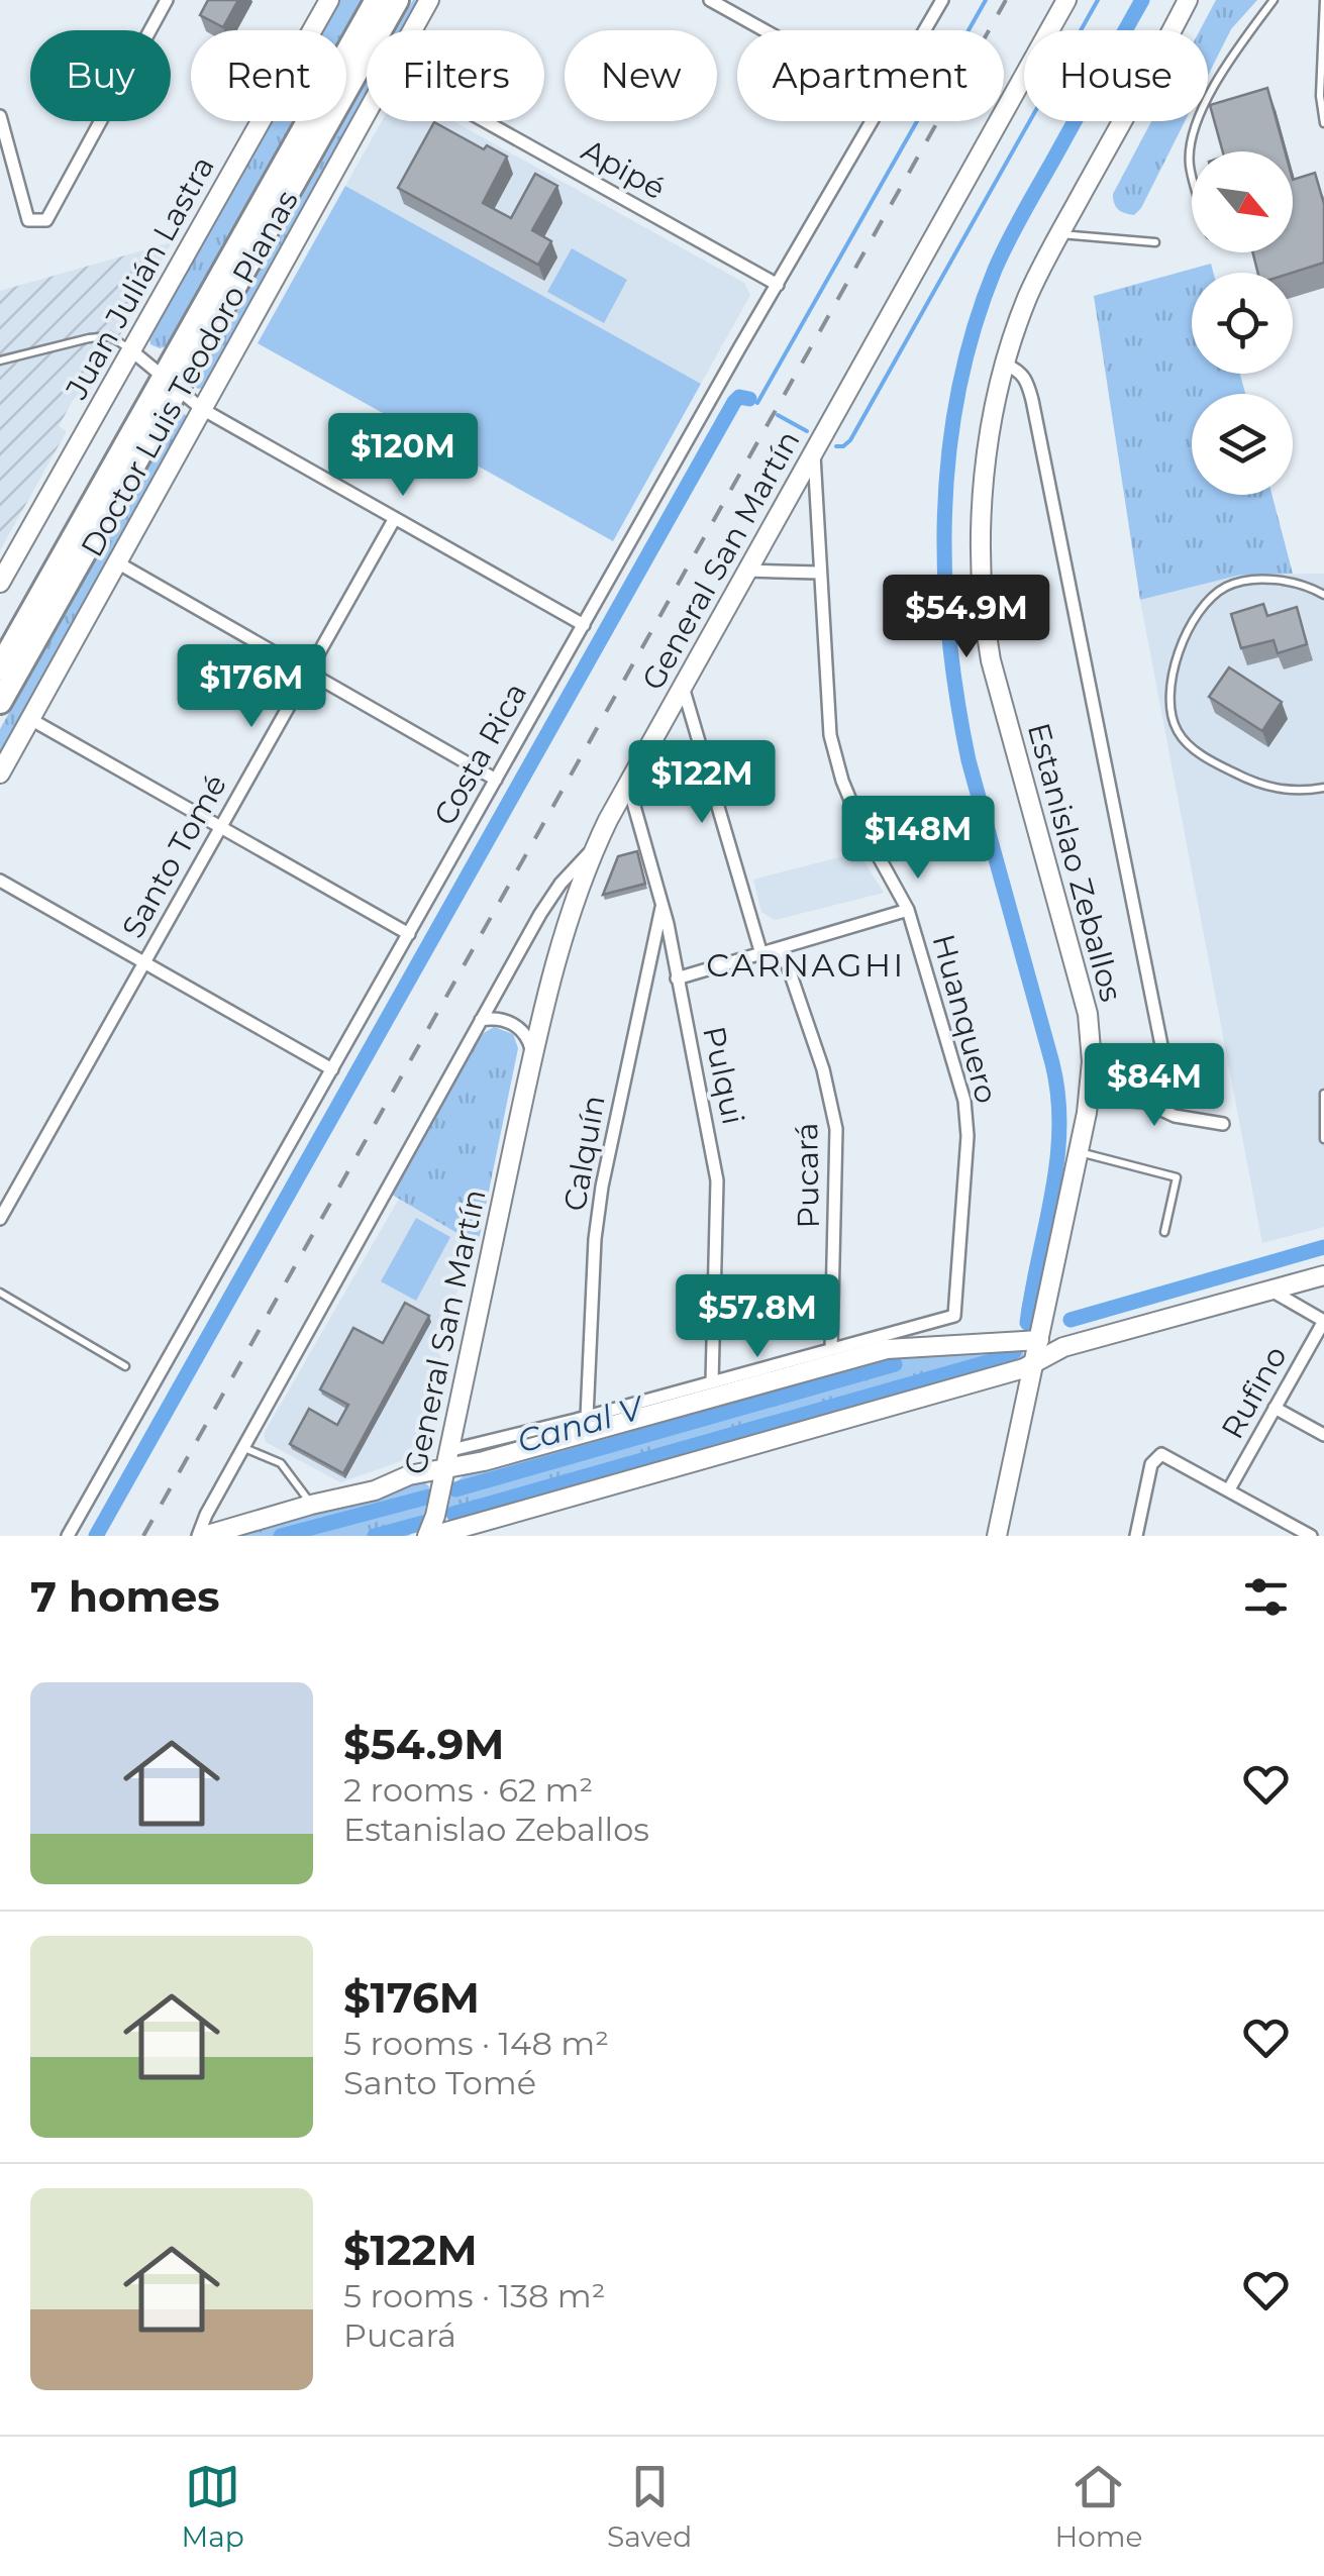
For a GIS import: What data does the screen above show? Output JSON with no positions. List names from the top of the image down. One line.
{"streets":{"street":["Apipé","Juan Julián Lastra","Doctor Luis Teodoro Planas","General San Martín","Costa Rica","Santo Tomé","Estanislao Zeballos","Huanquero","Pulqui","Calquín","Pucará","Rufino"]},"crossings":[["Apipé","Costa Rica"],["General San Martín","Huanquero"],["General San Martín","Pulqui"],["Huanquero","Pucará"],["Pulqui","Calquín"]],"districts":["CARNAGHI"],"water":["Canal V"],"north":"bottom right","page":{"chip":["Buy","Rent","Filters","New","Apartment","House"],"price":["$120M","$54.9M","$176M","$122M","$148M","$84M","$57.8M"],"heading":"7 homes","list":[{"name":"$54.9M","note":"2 rooms · 62 m² · Estanislao Zeballos"},{"name":"$176M","note":"5 rooms · 148 m² · Santo Tomé"},{"name":"$122M","note":"5 rooms · 138 m² · Pucará"}],"tabs":["Map","Saved","Home"]}}
